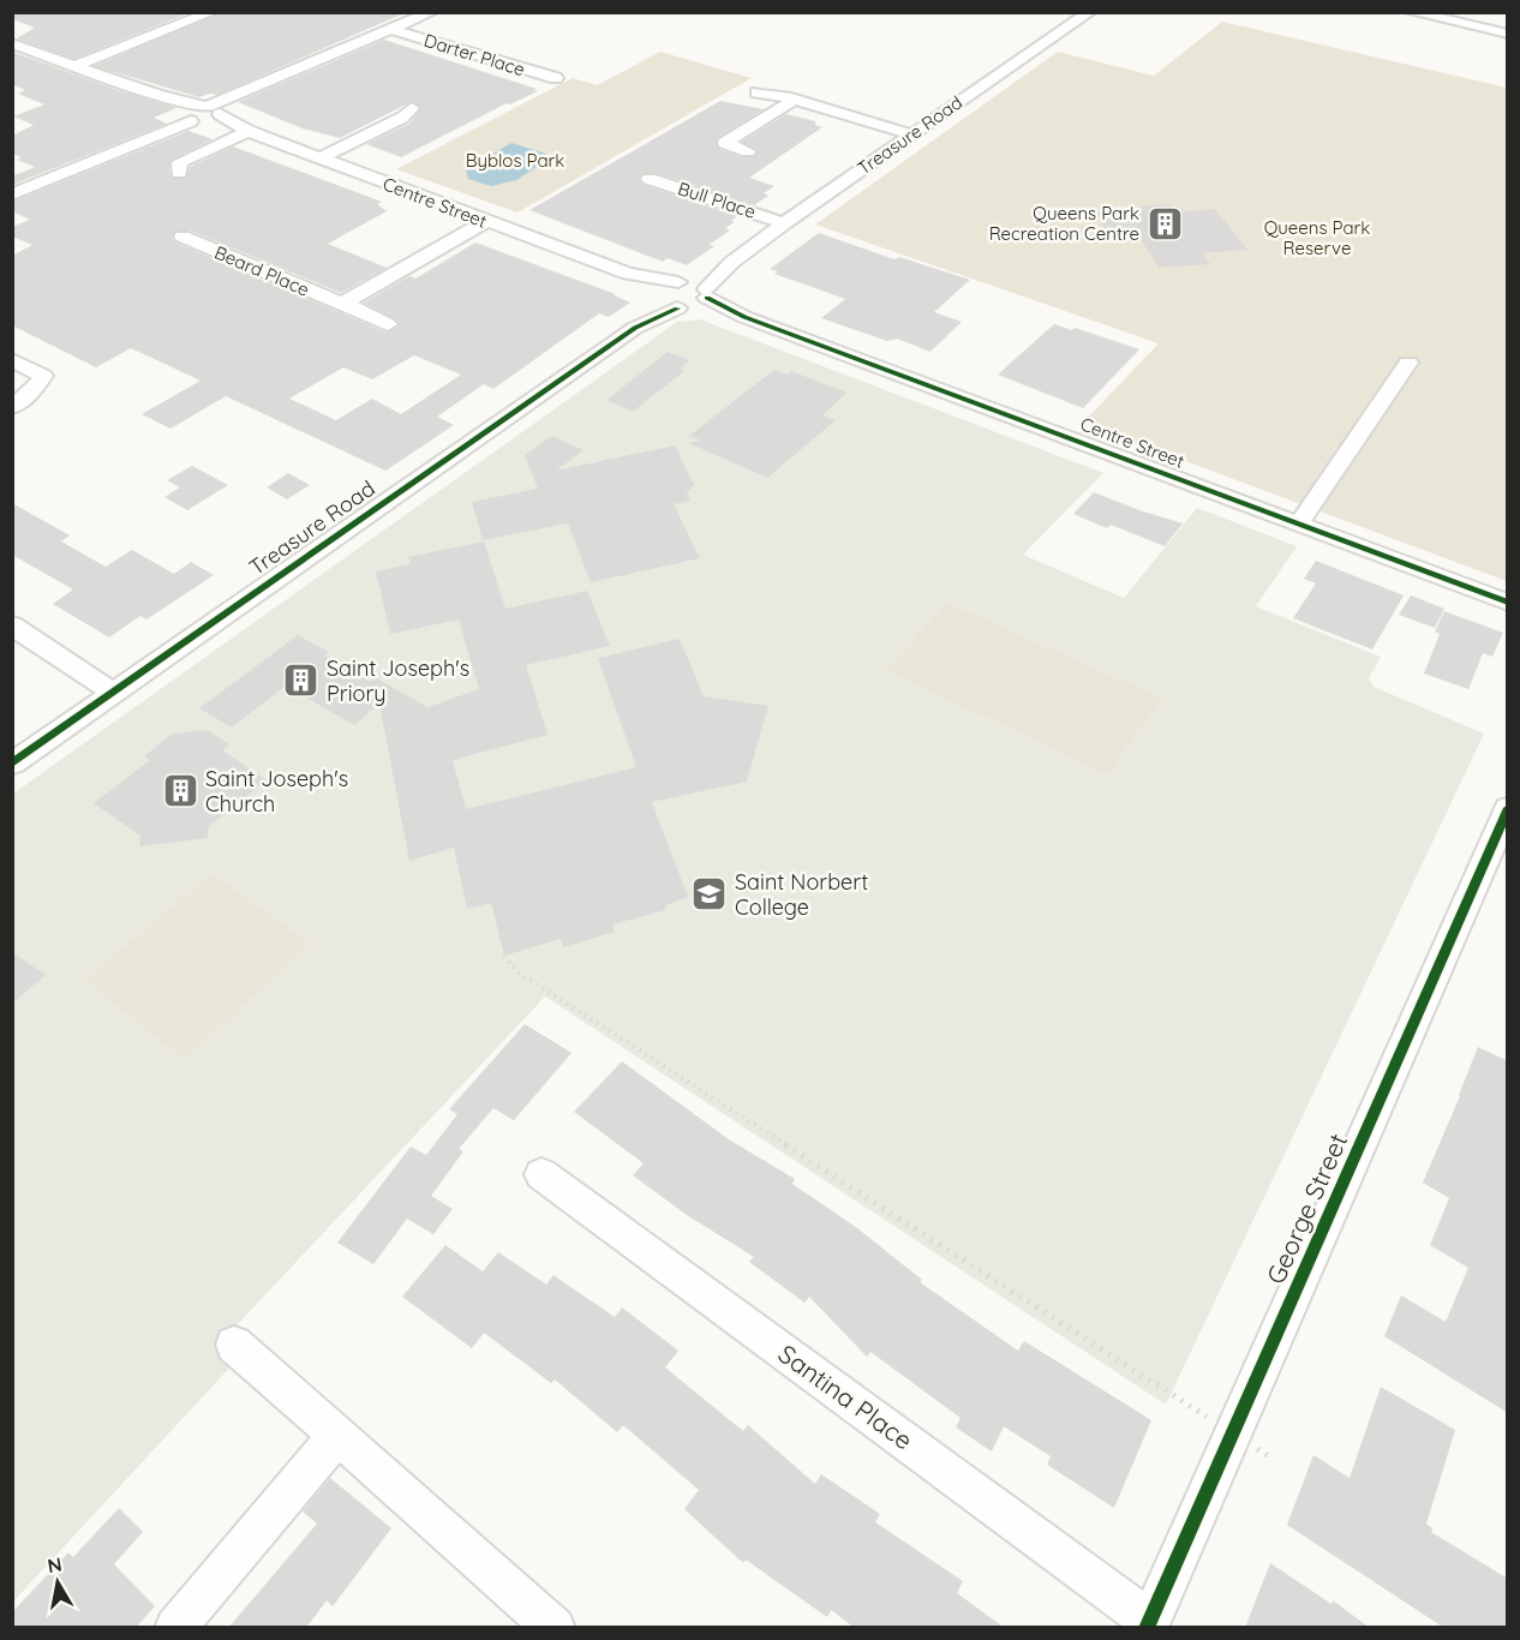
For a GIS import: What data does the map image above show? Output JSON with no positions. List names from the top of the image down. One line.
{"streets":{"street":["Darter Place","Treasure Road","Bull Place","Centre Street","Beard Place","George Street","Santina Place"]},"crossings":[["Treasure Road","Bull Place"],["Treasure Road","Centre Street"],["George Street","Santina Place"]],"parks":["Byblos Park","Queens Park Reserve"],"places":{"building":["Queens Park Recreation Centre","Saint Joseph's Priory","Saint Joseph's Church"],"school or university":["Saint Norbert College"]},"north":"top"}
